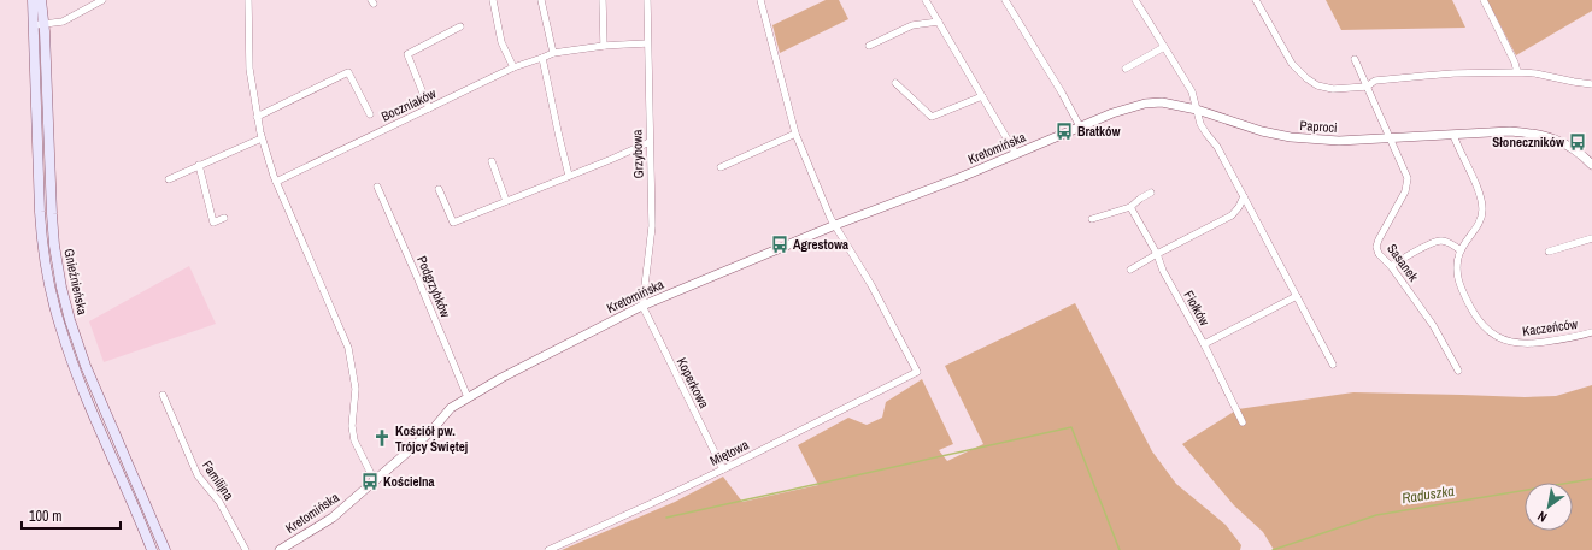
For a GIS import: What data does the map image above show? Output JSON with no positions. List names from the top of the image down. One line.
{"streets":{"main road":["Gnieźnieńska"],"street":["Boczniaków","Paproci","Kretomińska","Grzybowa","Sasanek","Podgrzybków","Fiołków","Kaczeńców","Koperkowa","Miętowa","Familijna"]},"crossings":[["Boczniaków","Grzybowa"],["Paproci","Kretomińska"],["Paproci","Sasanek"],["Paproci","Kaczeńców"],["Kretomińska","Grzybowa"],["Kretomińska","Podgrzybków"],["Kretomińska","Koperkowa"],["Kretomińska","Miętowa"],["Grzybowa","Koperkowa"],["Koperkowa","Miętowa"]],"water":["Raduszka"],"places":{"bus stop":["Bratków","Słoneczników","Agrestowa","Kościelna"],"church":["Kościół pw. Trójcy Świętej"]},"scale_bar":"100 m","north":"bottom left"}
